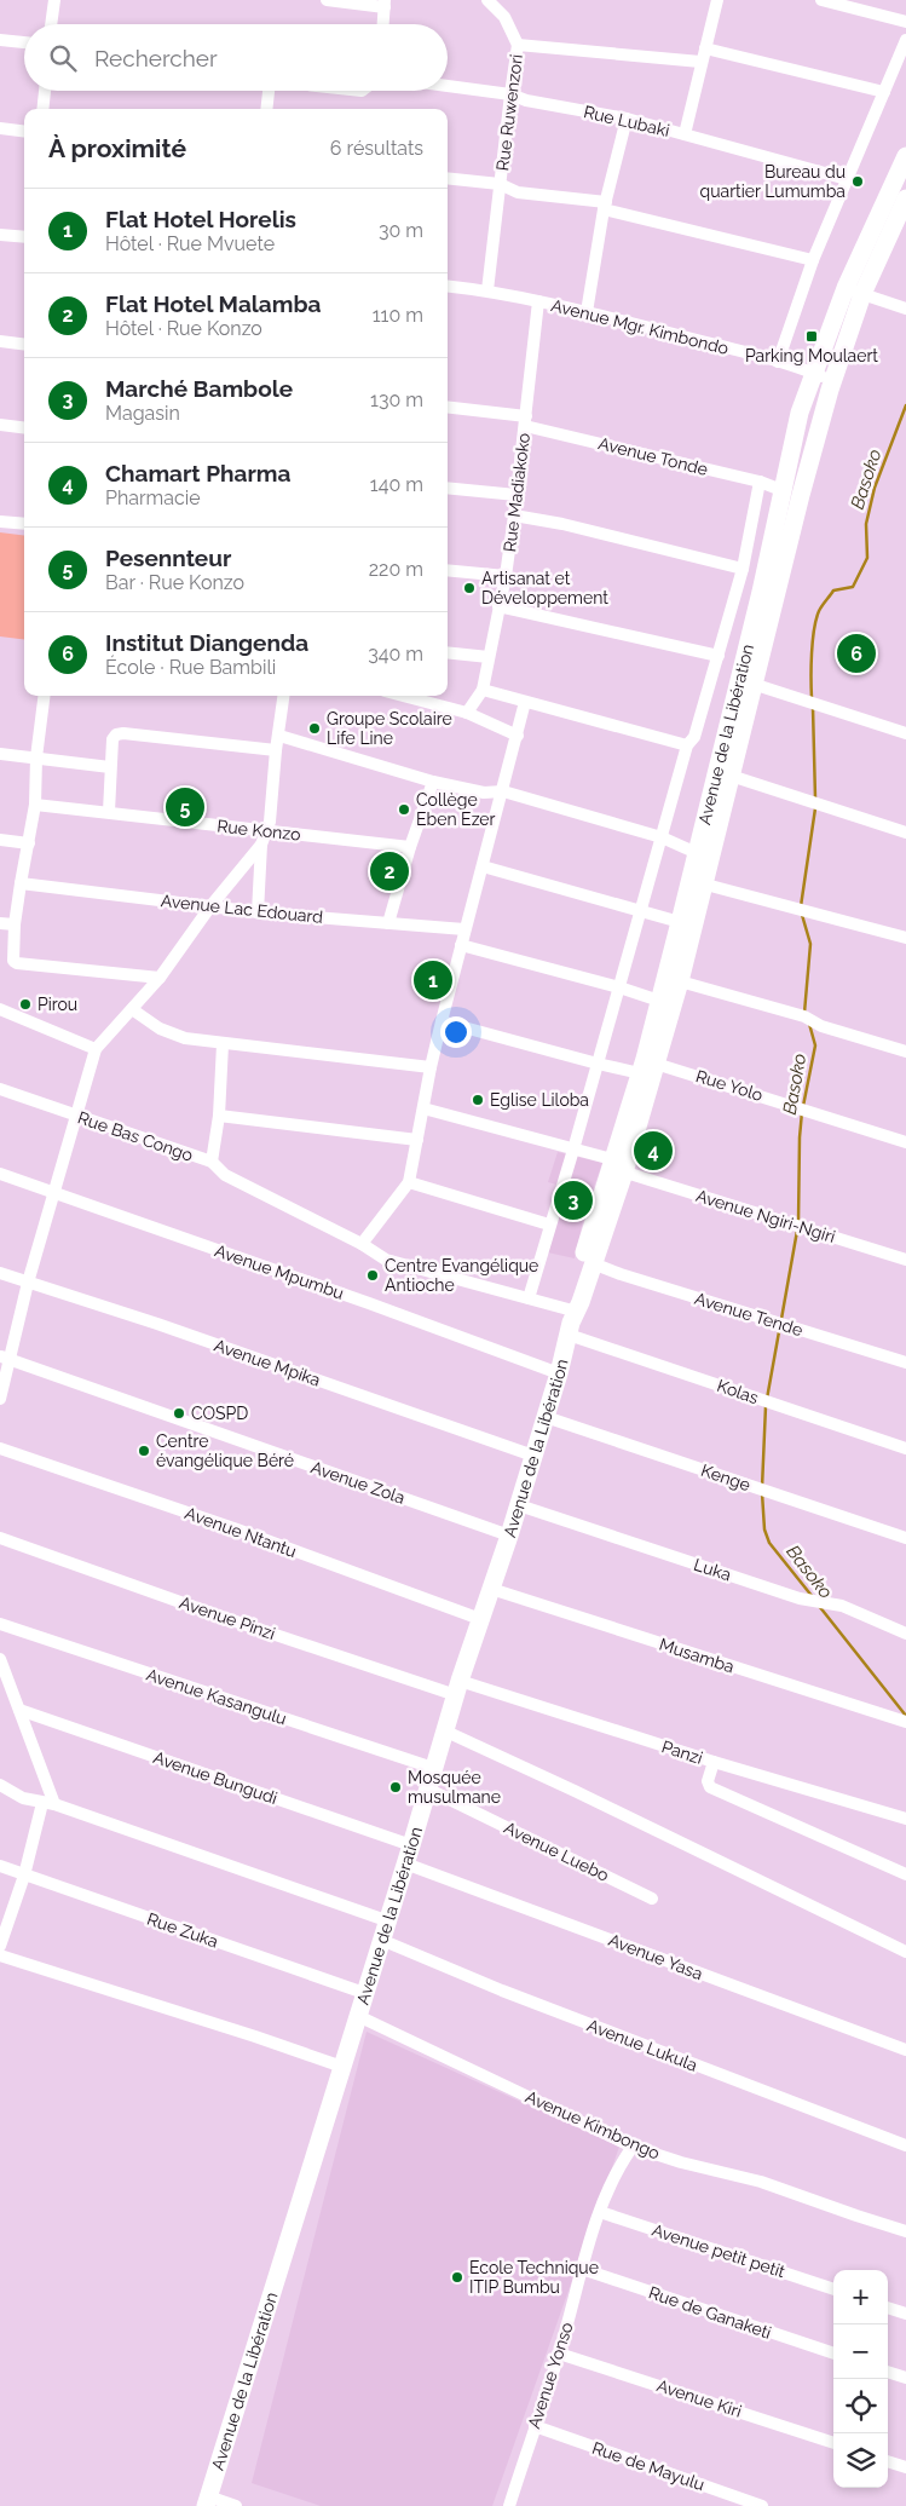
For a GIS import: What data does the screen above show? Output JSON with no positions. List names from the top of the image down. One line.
{"streets":{"highway":["Avenue de la Libération"],"street":["Rue Ruwenzori","Rue Lubaki","Avenue Mgr. Kimbondo","Avenue Tonde","Rue Madiakoko","Rue Konzo","Avenue Lac Edouard","Rue Yolo","Rue Bas Congo","Avenue Ngiri-Ngiri","Avenue Mpumbu","Avenue Tende","Avenue Mpika","Kolas","Kenge","Avenue Zola","Avenue Ntantu","Luka","Avenue Pinzi","Musamba","Avenue Kasangulu","Panzi","Avenue Bungudi","Avenue Luebo","Rue Zuka","Avenue Yasa","Avenue Lukula","Avenue Kimbongo","Avenue petit petit","Rue de Ganaketi","Avenue Yonso","Avenue Kiri","Rue de Mayulu"]},"crossings":[["Rue Ruwenzori","Rue Lubaki"],["Rue Ruwenzori","Avenue Mgr. Kimbondo"],["Avenue Mgr. Kimbondo","Rue Madiakoko"],["Avenue Mgr. Kimbondo","Avenue de la Libération"],["Avenue Tonde","Rue Madiakoko"],["Avenue Tonde","Avenue de la Libération"],["Avenue de la Libération","Rue Yolo"],["Avenue de la Libération","Avenue Ngiri-Ngiri"],["Avenue de la Libération","Avenue Mpumbu"],["Avenue de la Libération","Avenue Tende"],["Avenue de la Libération","Avenue Mpika"],["Avenue de la Libération","Kolas"],["Avenue de la Libération","Kenge"],["Avenue de la Libération","Avenue Zola"],["Avenue de la Libération","Avenue Ntantu"],["Avenue de la Libération","Luka"],["Avenue de la Libération","Avenue Pinzi"],["Avenue de la Libération","Musamba"],["Avenue de la Libération","Avenue Kasangulu"],["Avenue de la Libération","Panzi"],["Avenue de la Libération","Avenue Bungudi"],["Avenue de la Libération","Avenue Luebo"],["Avenue de la Libération","Rue Zuka"],["Avenue de la Libération","Avenue Yasa"],["Avenue de la Libération","Avenue Lukula"],["Avenue de la Libération","Avenue Kimbongo"],["Rue Bas Congo","Kolas"],["Avenue Pinzi","Panzi"],["Avenue Kimbongo","Avenue Yonso"],["Avenue petit petit","Avenue Yonso"],["Rue de Ganaketi","Avenue Yonso"],["Avenue Yonso","Avenue Kiri"],["Avenue Yonso","Rue de Mayulu"]],"water":["Basoko"],"places":{"other":["Bureau du quartier Lumumba","Artisanat et Développement","Groupe Scolaire Life Line","Collège Eben Ezer","Pirou","Eglise Liloba","Centre Evangélique Antioche","COSPD","Centre évangélique Béré","Mosquée musulmane","Ecole Technique ITIP Bumbu"],"transit":["Parking Moulaert"]},"page":{"search":"Rechercher","heading":["À proximité","6 résultats"],"list":[{"mark":"1","name":"Flat Hotel Horelis","note":"Hôtel · Rue Mvuete","value":"30 m"},{"mark":"2","name":"Flat Hotel Malamba","note":"Hôtel · Rue Konzo","value":"110 m"},{"mark":"3","name":"Marché Bambole","note":"Magasin","value":"130 m"},{"mark":"4","name":"Chamart Pharma","note":"Pharmacie","value":"140 m"},{"mark":"5","name":"Pesennteur","note":"Bar · Rue Konzo","value":"220 m"},{"mark":"6","name":"Institut Diangenda","note":"École · Rue Bambili","value":"340 m"}],"pins":["6","5","2","1","4","3"],"map_buttons":["+","−"]}}
